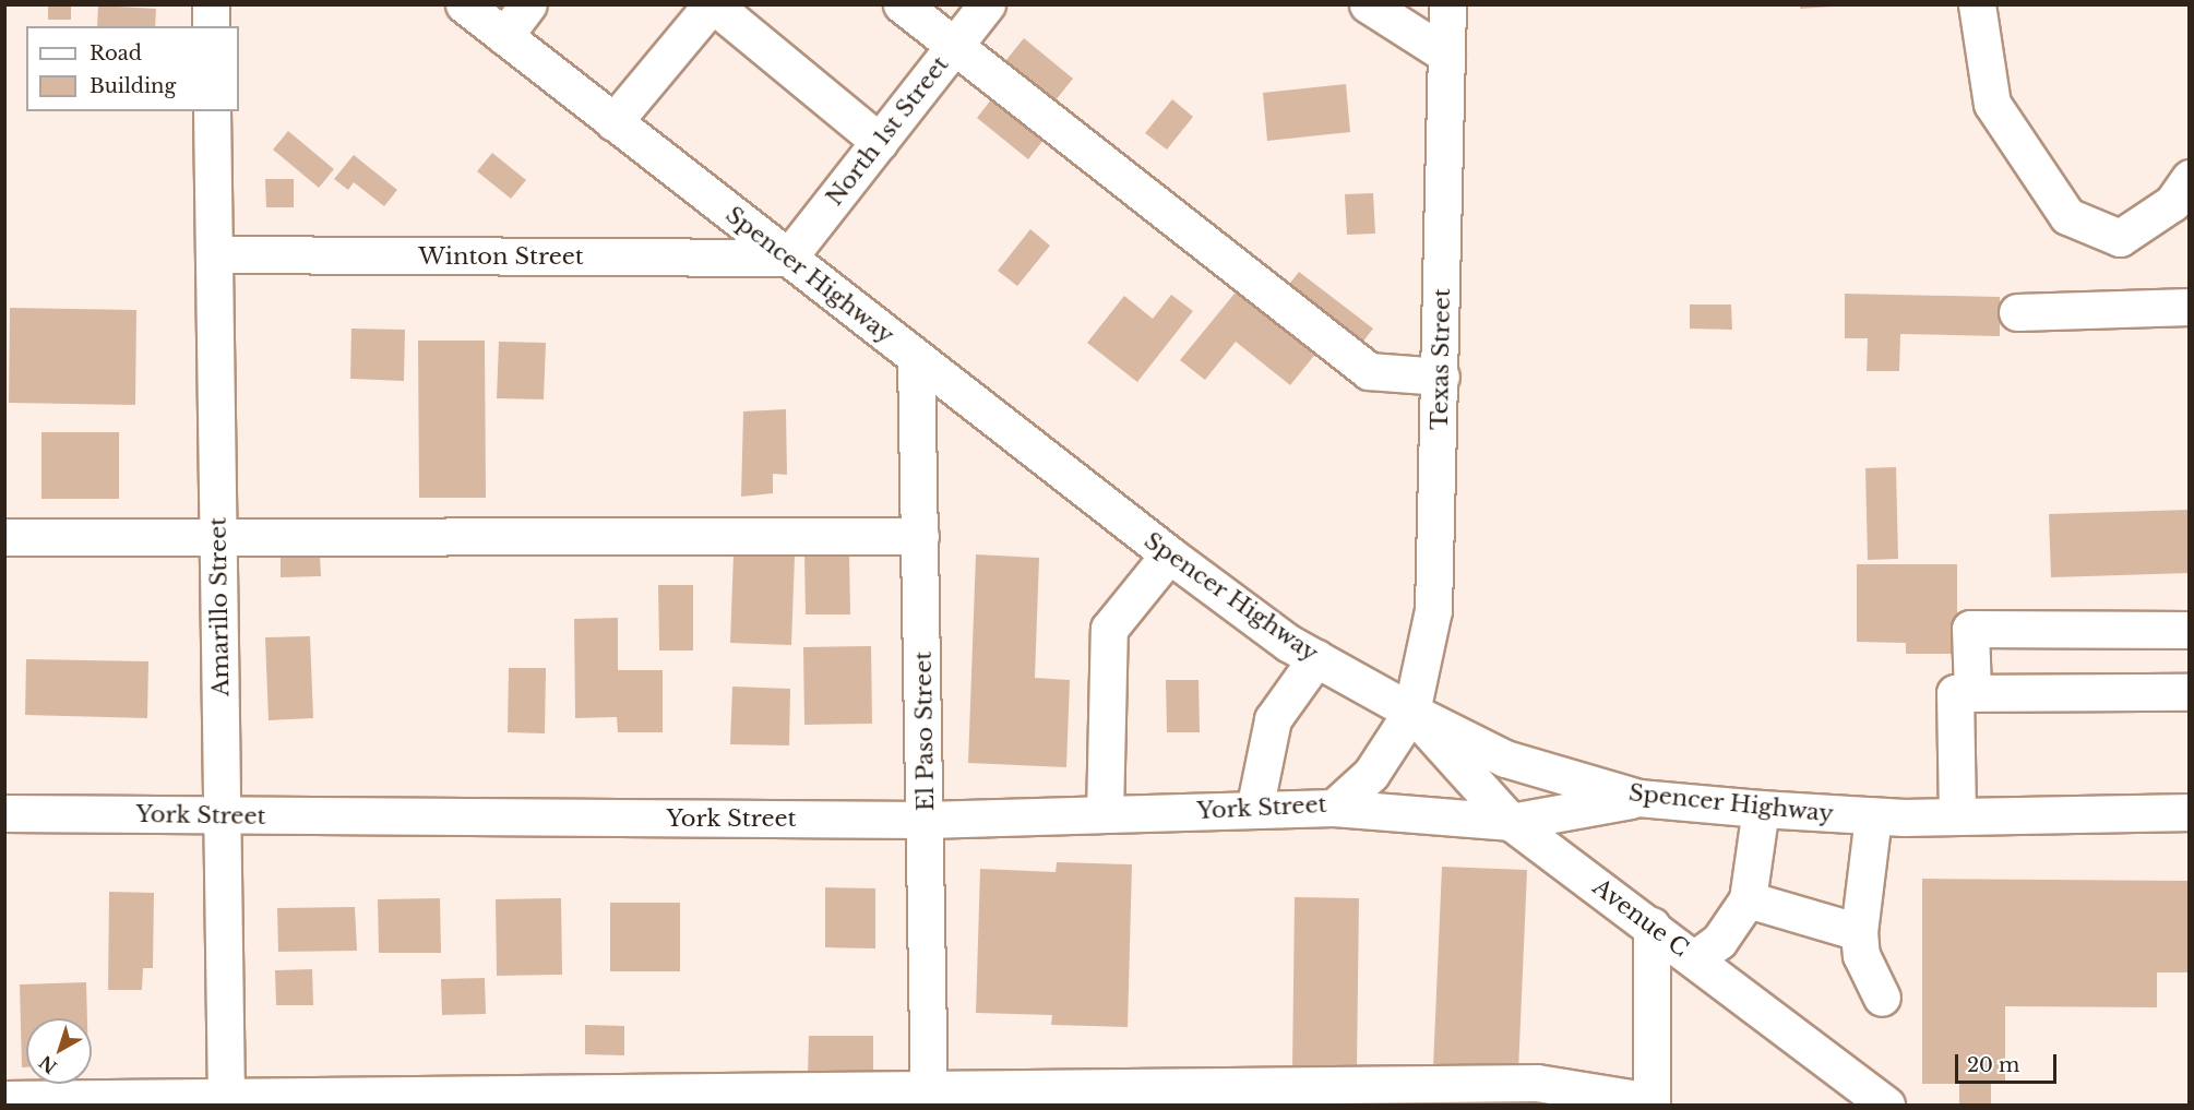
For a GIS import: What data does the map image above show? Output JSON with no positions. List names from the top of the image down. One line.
{"streets":{"street":["North 1st Street","Winton Street","Spencer Highway","Texas Street","Amarillo Street","El Paso Street","York Street","Avenue C"]},"crossings":[["North 1st Street","Winton Street"],["North 1st Street","Spencer Highway"],["Winton Street","Spencer Highway"],["Winton Street","Amarillo Street"],["Spencer Highway","Texas Street"],["Spencer Highway","El Paso Street"],["Spencer Highway","York Street"],["Spencer Highway","Avenue C"],["Texas Street","York Street"],["Texas Street","Avenue C"],["Amarillo Street","York Street"],["El Paso Street","York Street"],["York Street","Avenue C"]],"legend":["Road","Building"],"scale_bar":"20 m","north":"bottom left"}
